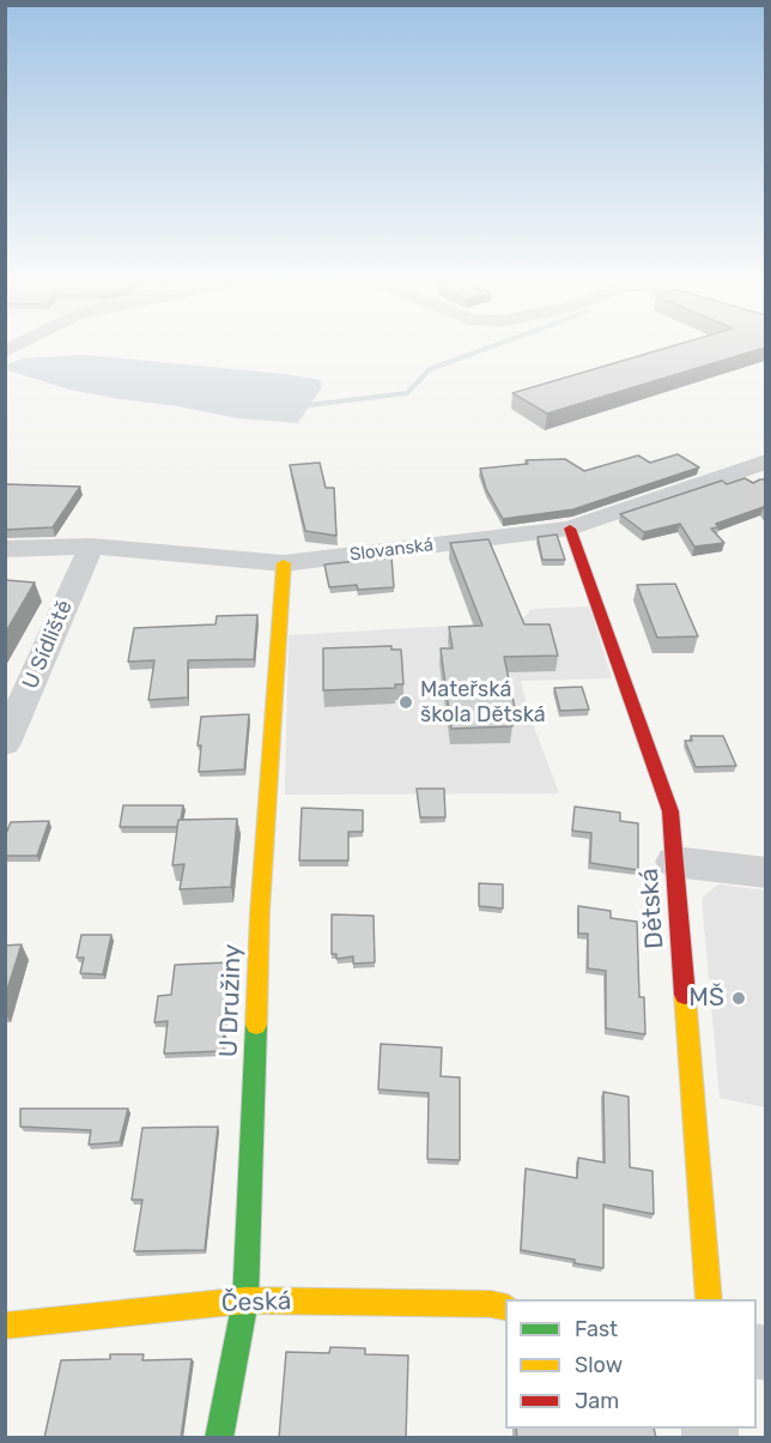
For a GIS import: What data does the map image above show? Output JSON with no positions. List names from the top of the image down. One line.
{"streets":{"street":["Slovanská","U Sídliště","Dětská","U Družiny","Česká"]},"crossings":[["Slovanská","U Sídliště"],["Slovanská","Dětská"],["Slovanská","U Družiny"],["U Družiny","Česká"]],"places":["Mateřská škola Dětská","MŠ"],"legend":["Fast","Slow","Jam"]}
